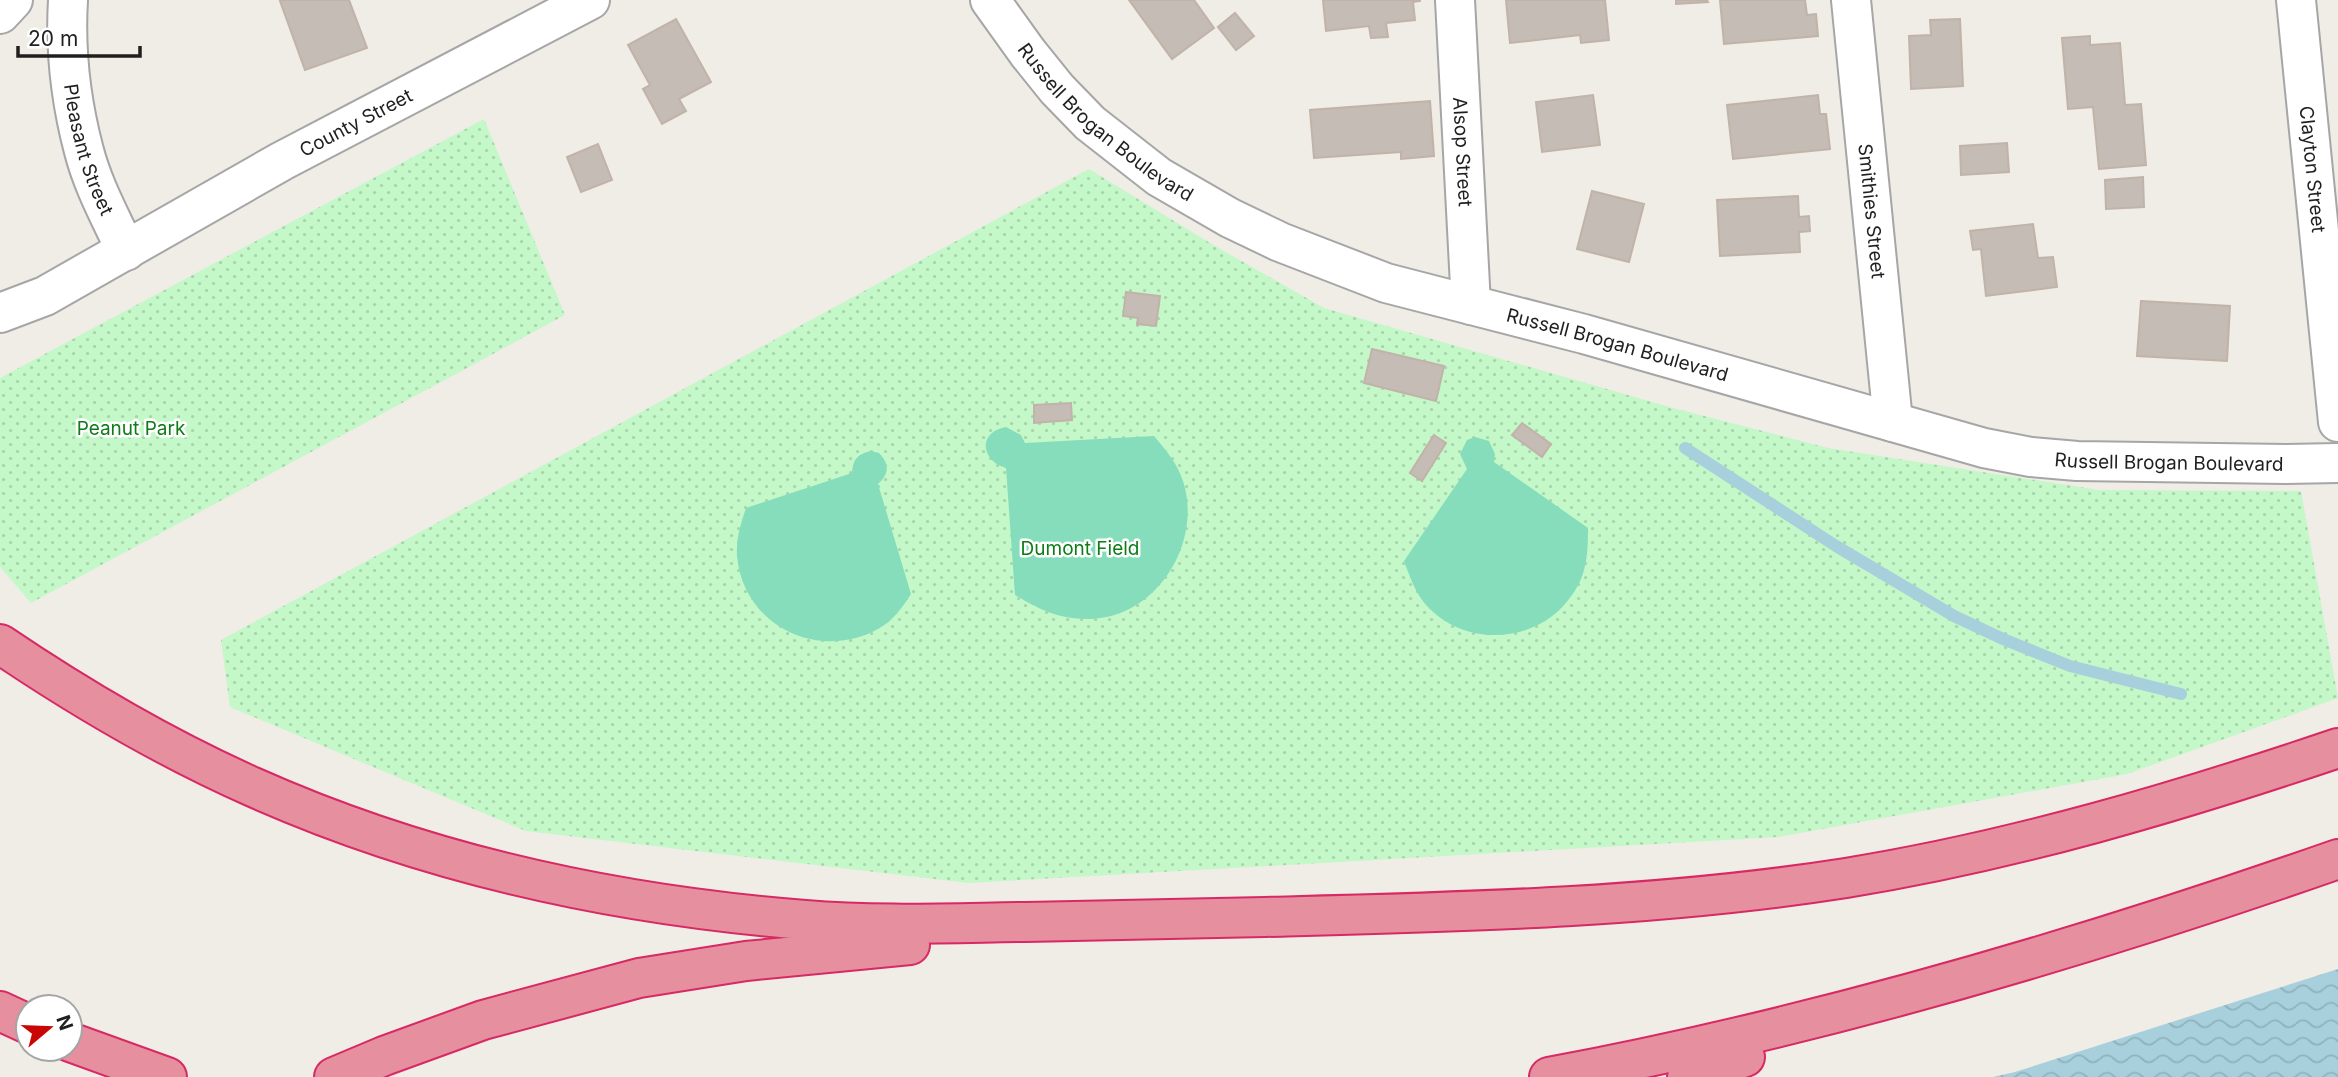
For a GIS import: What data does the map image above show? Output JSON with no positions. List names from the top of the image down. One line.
{"streets":{"street":["Russell Brogan Boulevard","County Street","Pleasant Street","Alsop Street","Clayton Street","Smithies Street"]},"crossings":[["Russell Brogan Boulevard","Alsop Street"],["Russell Brogan Boulevard","Smithies Street"],["County Street","Pleasant Street"]],"parks":["Peanut Park","Dumont Field"],"scale_bar":"20 m","north":"right"}
